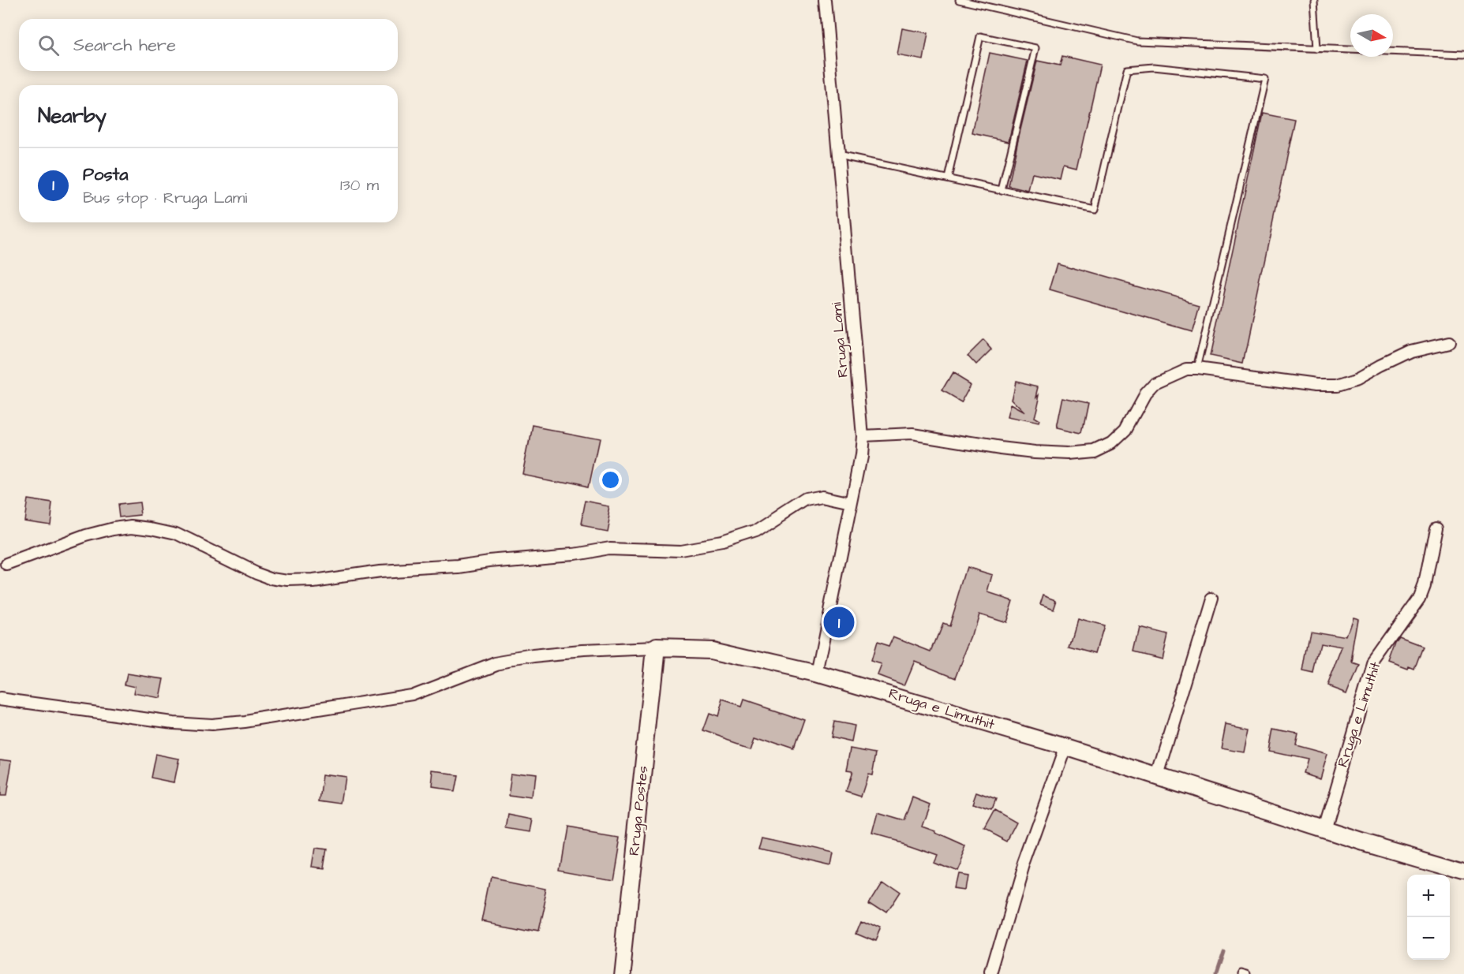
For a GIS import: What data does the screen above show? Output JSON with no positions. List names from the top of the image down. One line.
{"streets":{"street":["Rruga Lami","Rruga e Limuthit","Rruga Postes"]},"crossings":[["Rruga Lami","Rruga e Limuthit"],["Rruga e Limuthit","Rruga Postes"]],"north":"right","page":{"search":"Search here","heading":"Nearby","list":[{"mark":"1","name":"Posta","note":"Bus stop · Rruga Lami","value":"130 m"}],"pins":"1","map_buttons":["+","−"]}}
